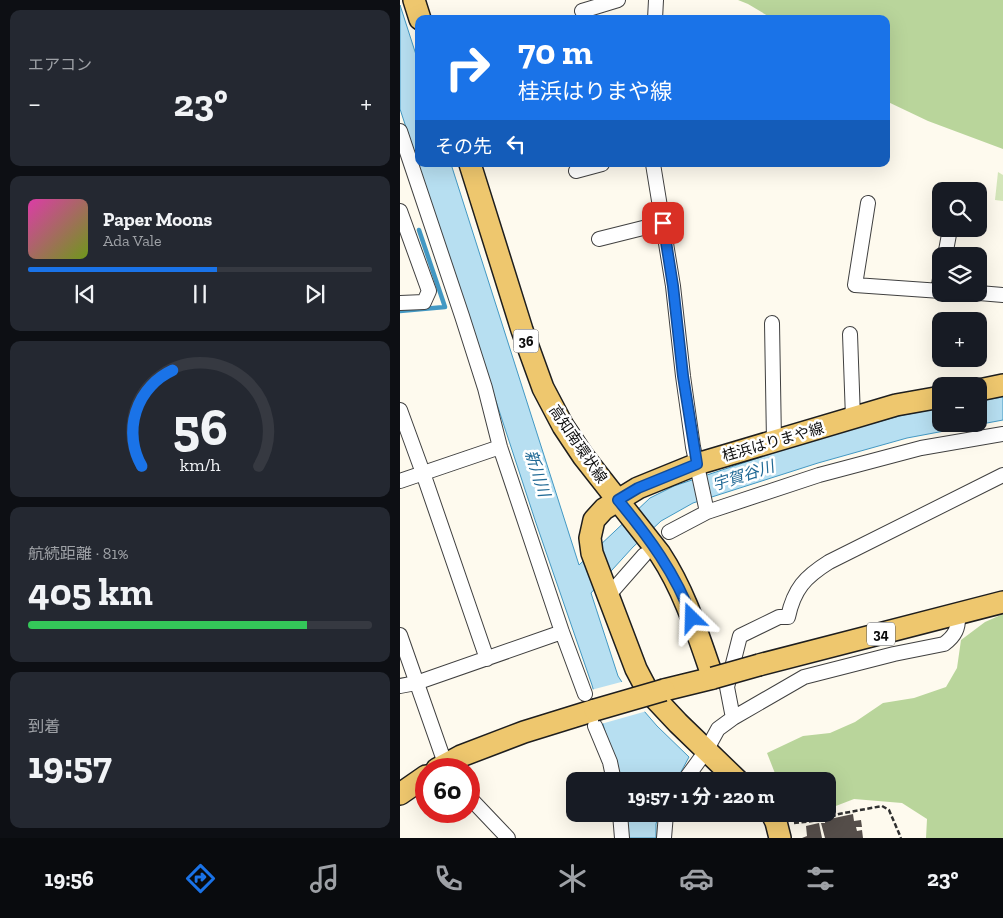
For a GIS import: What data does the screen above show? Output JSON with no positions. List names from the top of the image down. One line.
{"streets":{"main road":["36","桂浜はりまや線","高知南環状線","34"]},"crossings":[["桂浜はりまや線","高知南環状線"],["高知南環状線","34"]],"water":["新川川","宇賀谷川"],"page":{"tile":["エアコン",["航続距離 · 81%","405 km"],["到着","19:57"]],"turn":["70 m","桂浜はりまや線"],"heat":["−","23°","+"],"then":"その先","map_buttons":["+","−"],"song":["Paper Moons","Ada Vale"],"limit":"60","trip":"19:57 · 1 分 · 220 m","tabs":["19:56","23°"],"gauge":["56","km/h"]}}
